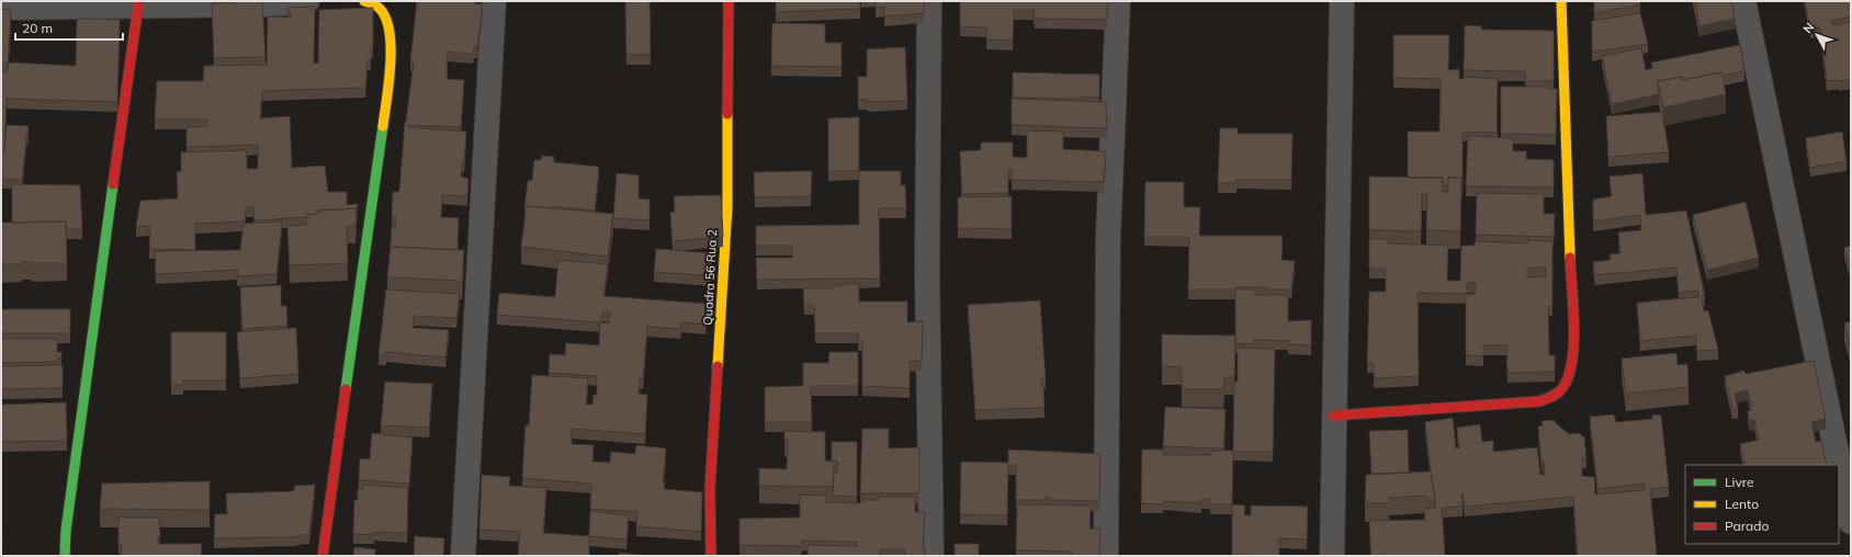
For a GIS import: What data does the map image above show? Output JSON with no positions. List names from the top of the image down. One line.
{"streets":{"street":["Quadra 56 Rua 2"]},"legend":["Livre","Lento","Parado"],"scale_bar":"20 m","north":"top left"}
